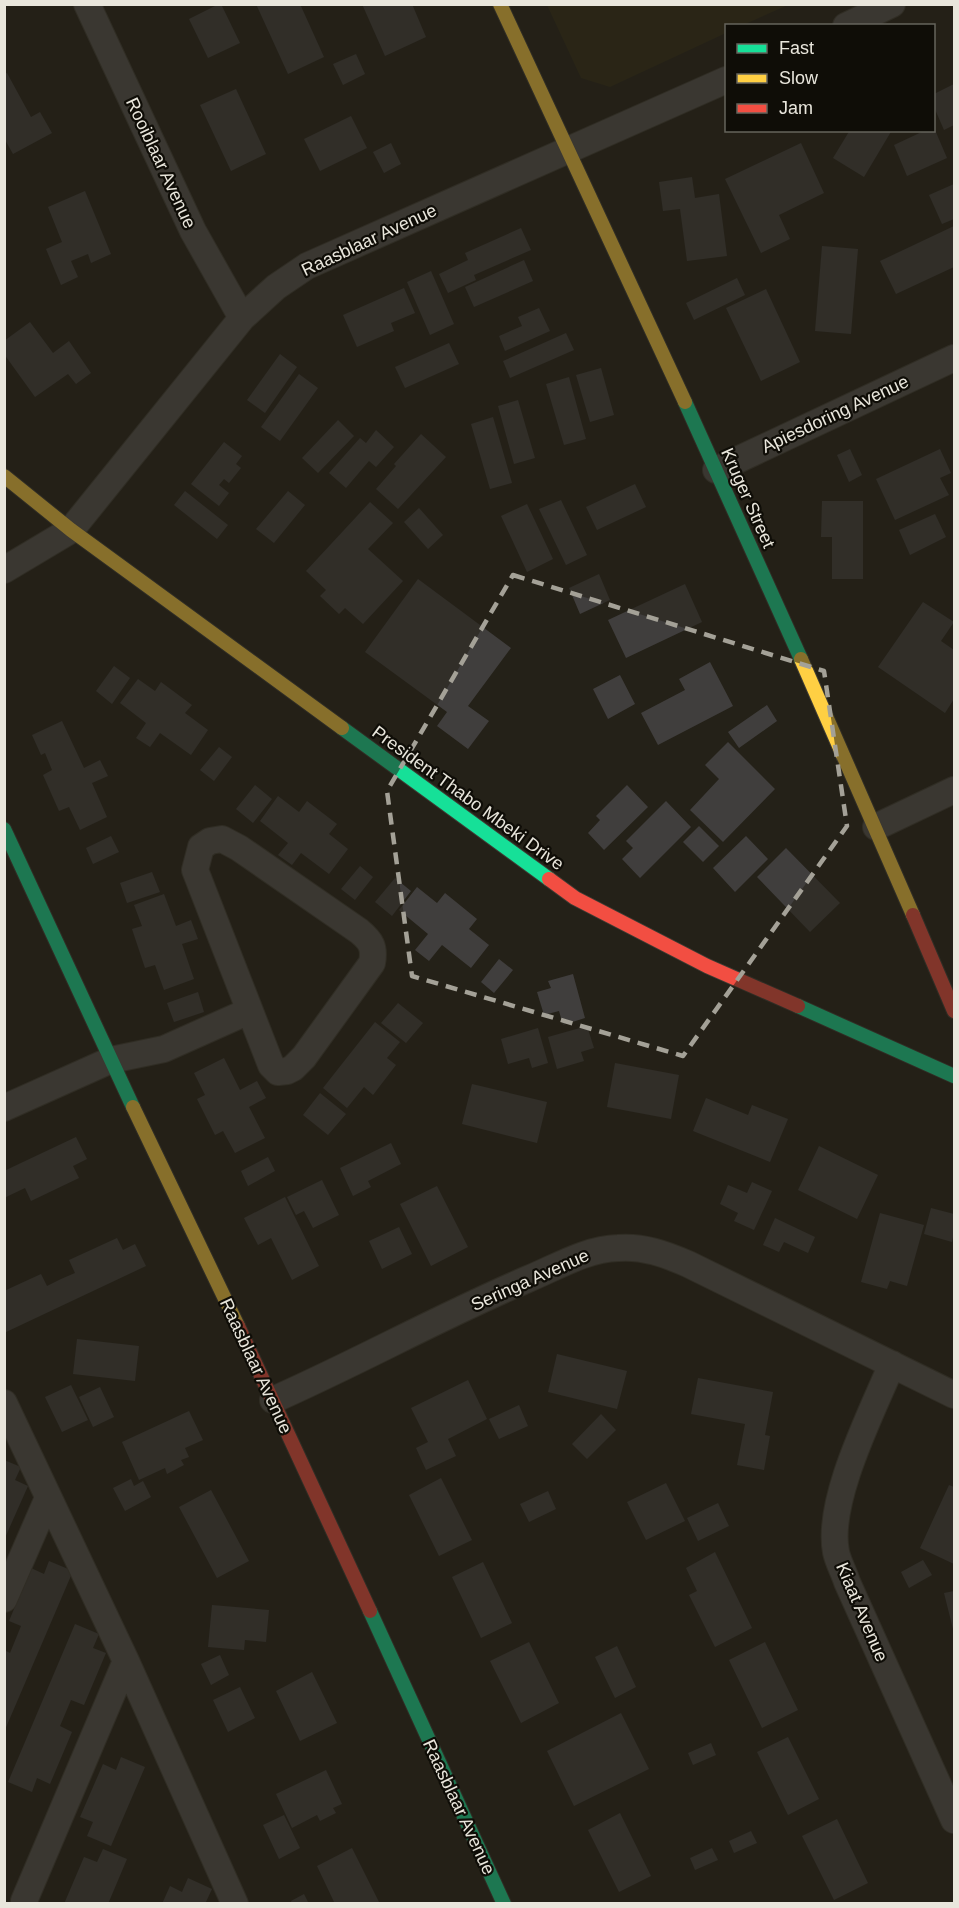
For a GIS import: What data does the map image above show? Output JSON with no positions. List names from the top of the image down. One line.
{"streets":{"street":["Rooiblaar Avenue","Raasblaar Avenue","Apiesdoring Avenue","Kruger Street","President Thabo Mbeki Drive","Seringa Avenue","Kiaat Avenue"]},"crossings":[["Rooiblaar Avenue","Raasblaar Avenue"],["Raasblaar Avenue","Kruger Street"],["Raasblaar Avenue","President Thabo Mbeki Drive"],["Raasblaar Avenue","Seringa Avenue"],["Apiesdoring Avenue","Kruger Street"],["Seringa Avenue","Kiaat Avenue"]],"legend":["Fast","Slow","Jam"]}
